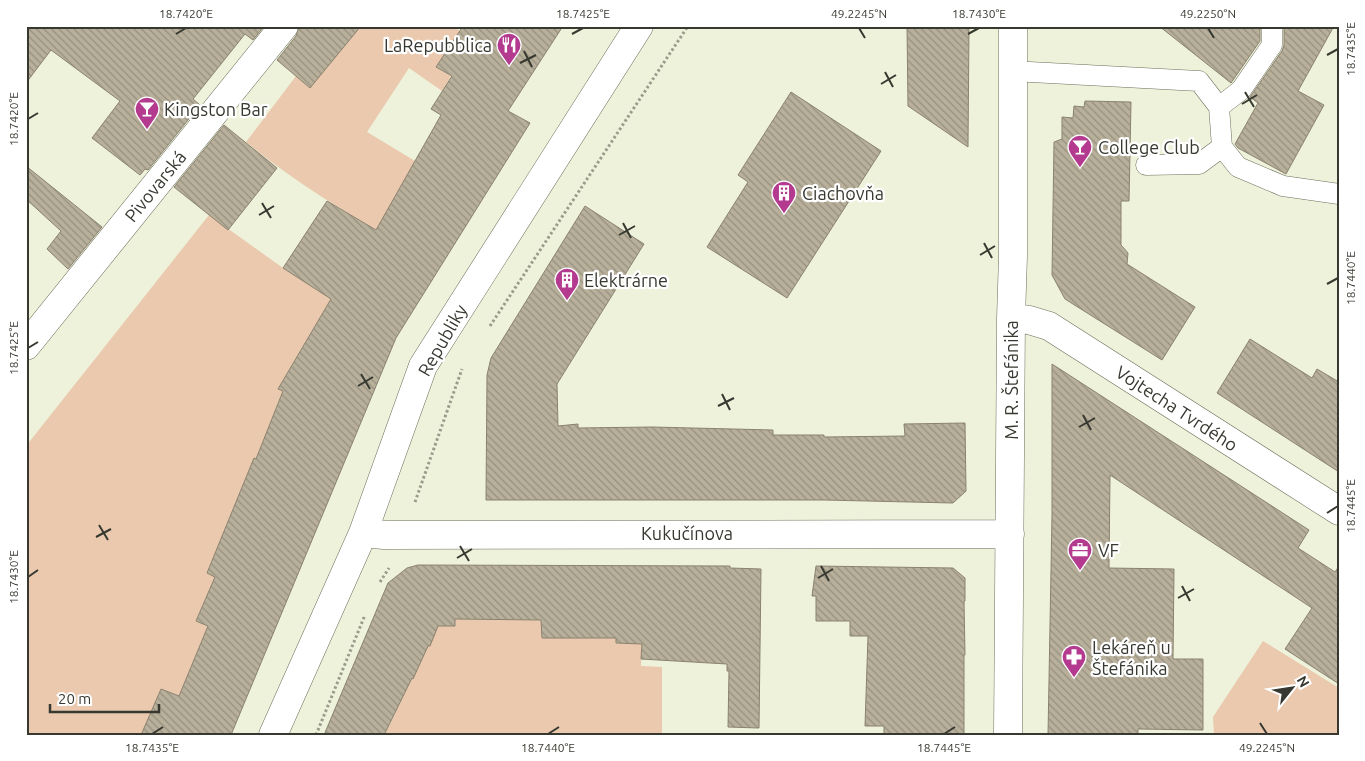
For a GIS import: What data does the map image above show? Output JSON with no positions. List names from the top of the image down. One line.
{"streets":{"street":["Pivovarská","Republiky","M. R. Štefánika","Vojtecha Tvrdého","Kukučínova"]},"crossings":[["Republiky","Kukučínova"],["M. R. Štefánika","Vojtecha Tvrdého"],["M. R. Štefánika","Kukučínova"]],"places":{"restaurant":["LaRepubblica"],"bar":["Kingston Bar","College Club"],"building":["Ciachovňa","Elektrárne"],"office":["VF"],"pharmacy":["Lekáreň u Štefánika"]},"scale_bar":"20 m","north":"top right","coordinates":["18.7420°E","18.7425°E","49.2245°N","18.7430°E","49.2250°N","18.7435°E","18.7440°E","18.7445°E"]}
